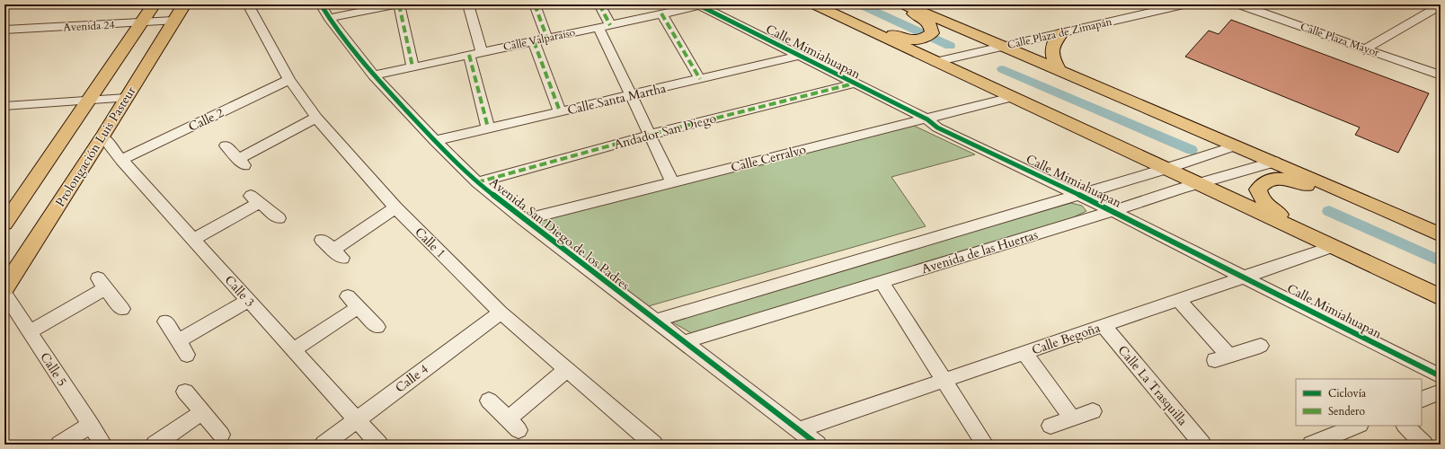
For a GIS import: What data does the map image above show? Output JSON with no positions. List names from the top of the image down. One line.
{"streets":{"main road":["Prolongación Luis Pasteur"],"street":["Avenida 24","Calle Plaza de Zimapán","Calle Valparaíso","Calle Plaza Mayor","Calle Mimiahuapan","Calle Santa Martha","Calle 2","Andador San Diego","Calle Cerralvo","Avenida San Diego de los Padres","Calle 1","Avenida de las Huertas","Calle 3","Calle Begoña","Calle 5","Calle 4","Calle La Trasquilla"]},"crossings":[["Avenida 24","Prolongación Luis Pasteur"],["Calle Valparaíso","Calle Mimiahuapan"],["Calle Valparaíso","Avenida San Diego de los Padres"],["Calle Mimiahuapan","Calle Santa Martha"],["Calle Mimiahuapan","Andador San Diego"],["Calle Mimiahuapan","Calle Cerralvo"],["Calle Mimiahuapan","Avenida de las Huertas"],["Calle Mimiahuapan","Calle Begoña"],["Calle Santa Martha","Avenida San Diego de los Padres"],["Calle 2","Calle 1"],["Calle 2","Calle 3"],["Andador San Diego","Avenida San Diego de los Padres"],["Prolongación Luis Pasteur","Calle 3"],["Calle Cerralvo","Avenida San Diego de los Padres"],["Avenida San Diego de los Padres","Avenida de las Huertas"],["Avenida San Diego de los Padres","Calle Begoña"],["Calle 1","Calle 4"],["Calle 3","Calle 4"],["Calle Begoña","Calle La Trasquilla"]],"legend":["Ciclovía","Sendero"]}
